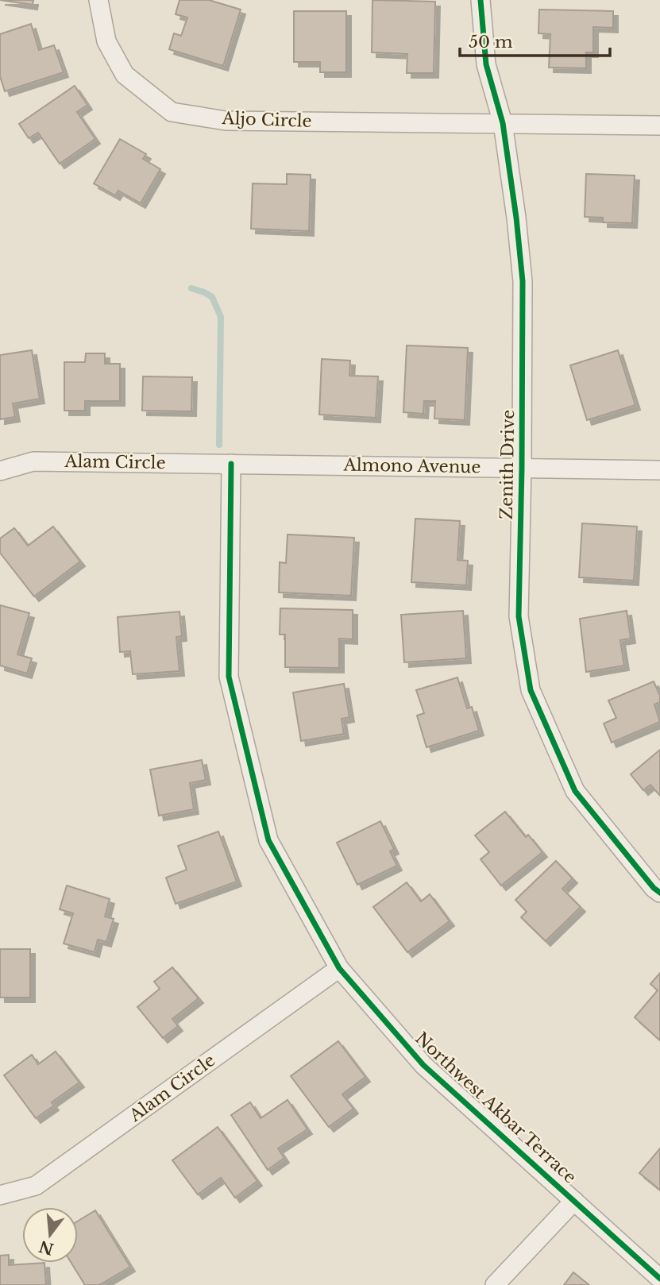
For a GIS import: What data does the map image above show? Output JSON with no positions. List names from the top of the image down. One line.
{"streets":{"street":["Aljo Circle","Alam Circle","Zenith Drive","Almono Avenue","Northwest Akbar Terrace"]},"crossings":[["Aljo Circle","Zenith Drive"],["Alam Circle","Almono Avenue"],["Alam Circle","Northwest Akbar Terrace"],["Zenith Drive","Almono Avenue"],["Almono Avenue","Northwest Akbar Terrace"]],"scale_bar":"50 m","north":"bottom"}
